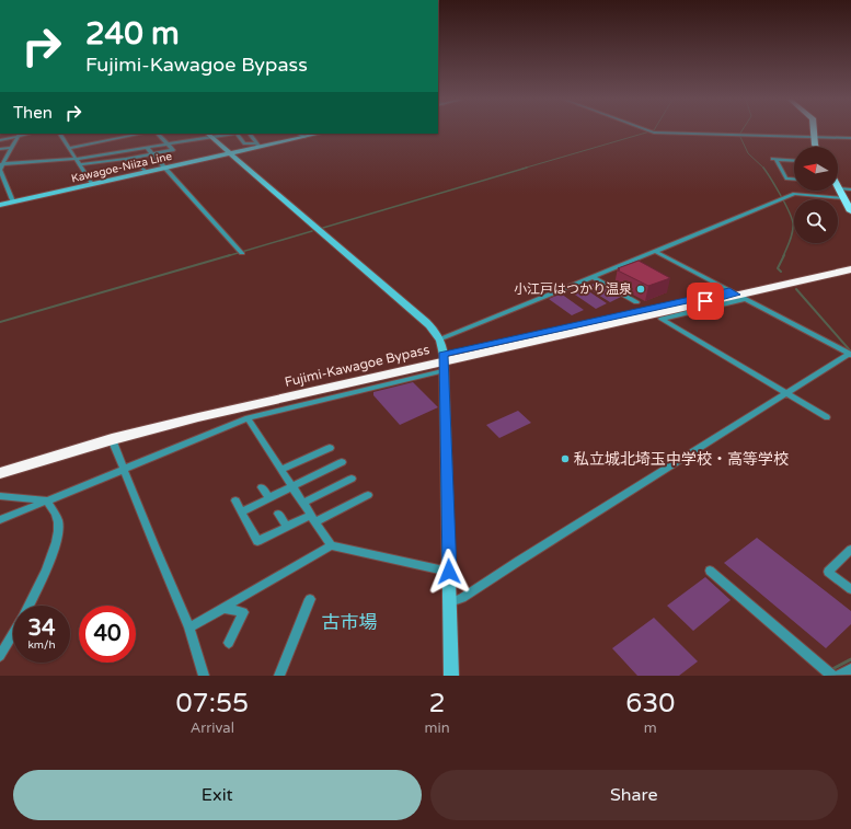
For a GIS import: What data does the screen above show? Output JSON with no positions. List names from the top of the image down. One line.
{"streets":{"highway":["Fujimi-Kawagoe Bypass"],"street":["Kawagoe-Niiza Line"]},"districts":["古市場"],"places":["小江戸はつかり温泉","私立城北埼玉中学校・高等学校"],"north":"left","page":{"turn":["240 m","Fujimi-Kawagoe Bypass"],"then":"Then","speed":"34 km/h","limit":"40","eta":["07:55","Arrival","2","min","630","m"],"buttons":["Exit","Share"]}}
